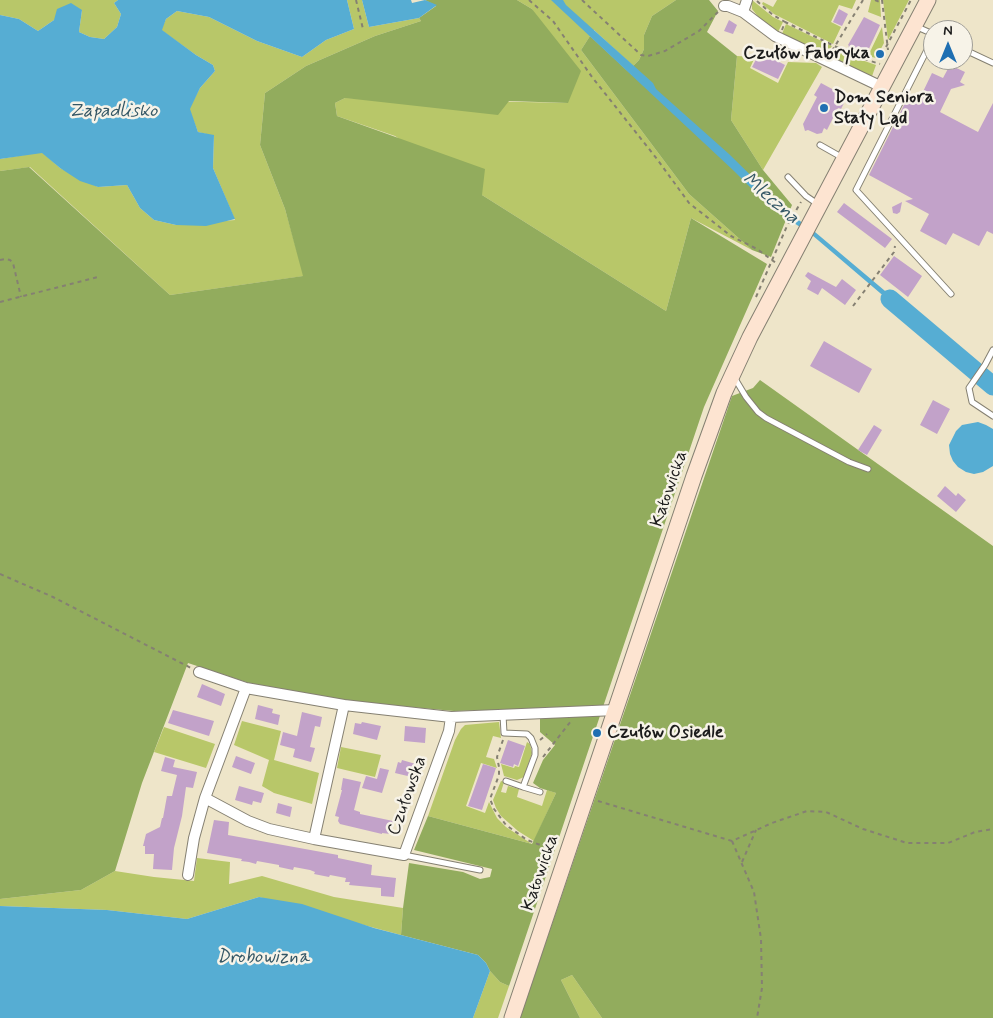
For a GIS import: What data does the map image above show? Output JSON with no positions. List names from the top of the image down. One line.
{"streets":{"main road":["Katowicka"],"street":["Czułowska"]},"water":["Zapadlisko","Mleczna","Drobowizna"],"places":["Czułów Fabryka","Dom Seniora Stały Ląd","Czułów Osiedle"],"north":"top"}
